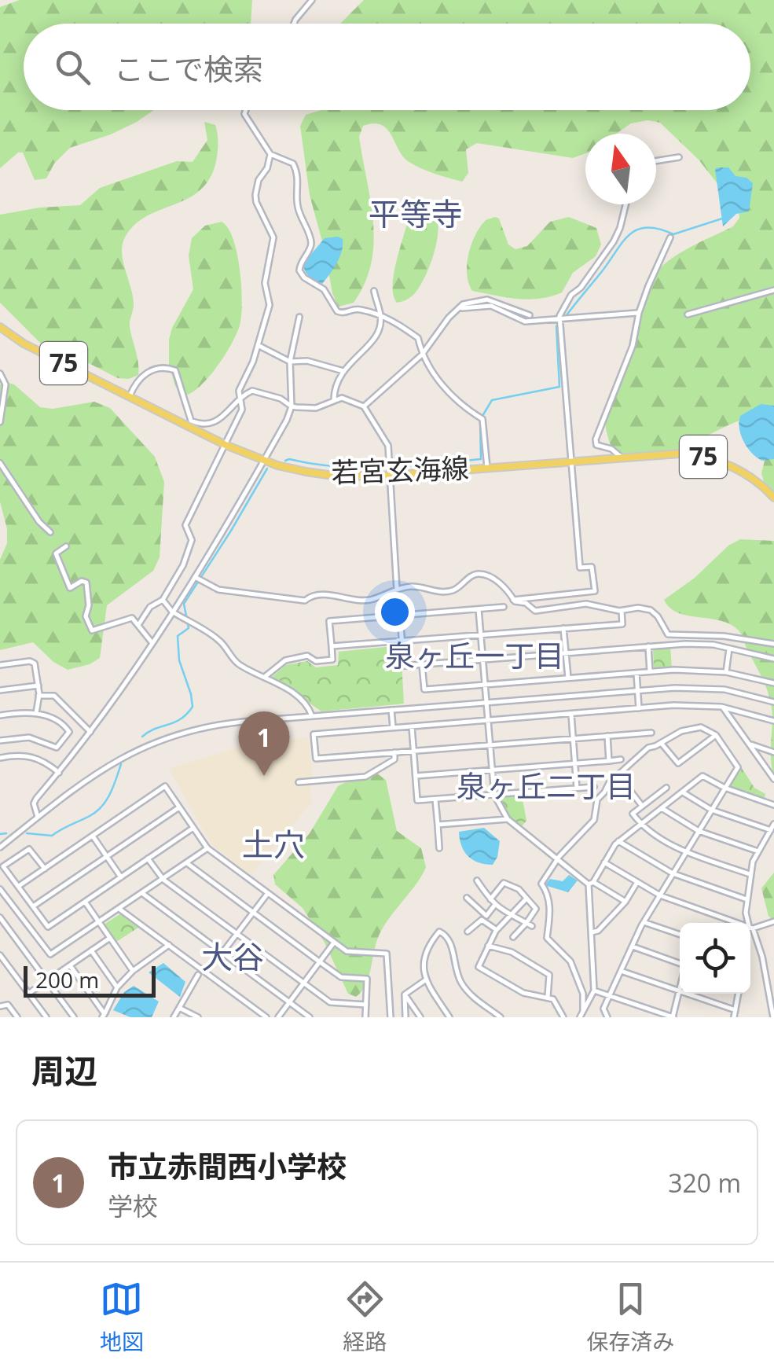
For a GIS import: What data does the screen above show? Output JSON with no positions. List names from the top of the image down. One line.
{"streets":{"main road":["75","若宮玄海線"]},"districts":["平等寺","泉ヶ丘一丁目","泉ヶ丘二丁目","土穴","大谷"],"scale_bar":"200 m","north":"top","page":{"search":"ここで検索","pins":"1","scale":"200 m","heading":"周辺","list":[{"mark":"1","name":"市立赤間西小学校","note":"学校","value":"320 m"}],"nav":["地図","経路","保存済み"]}}
